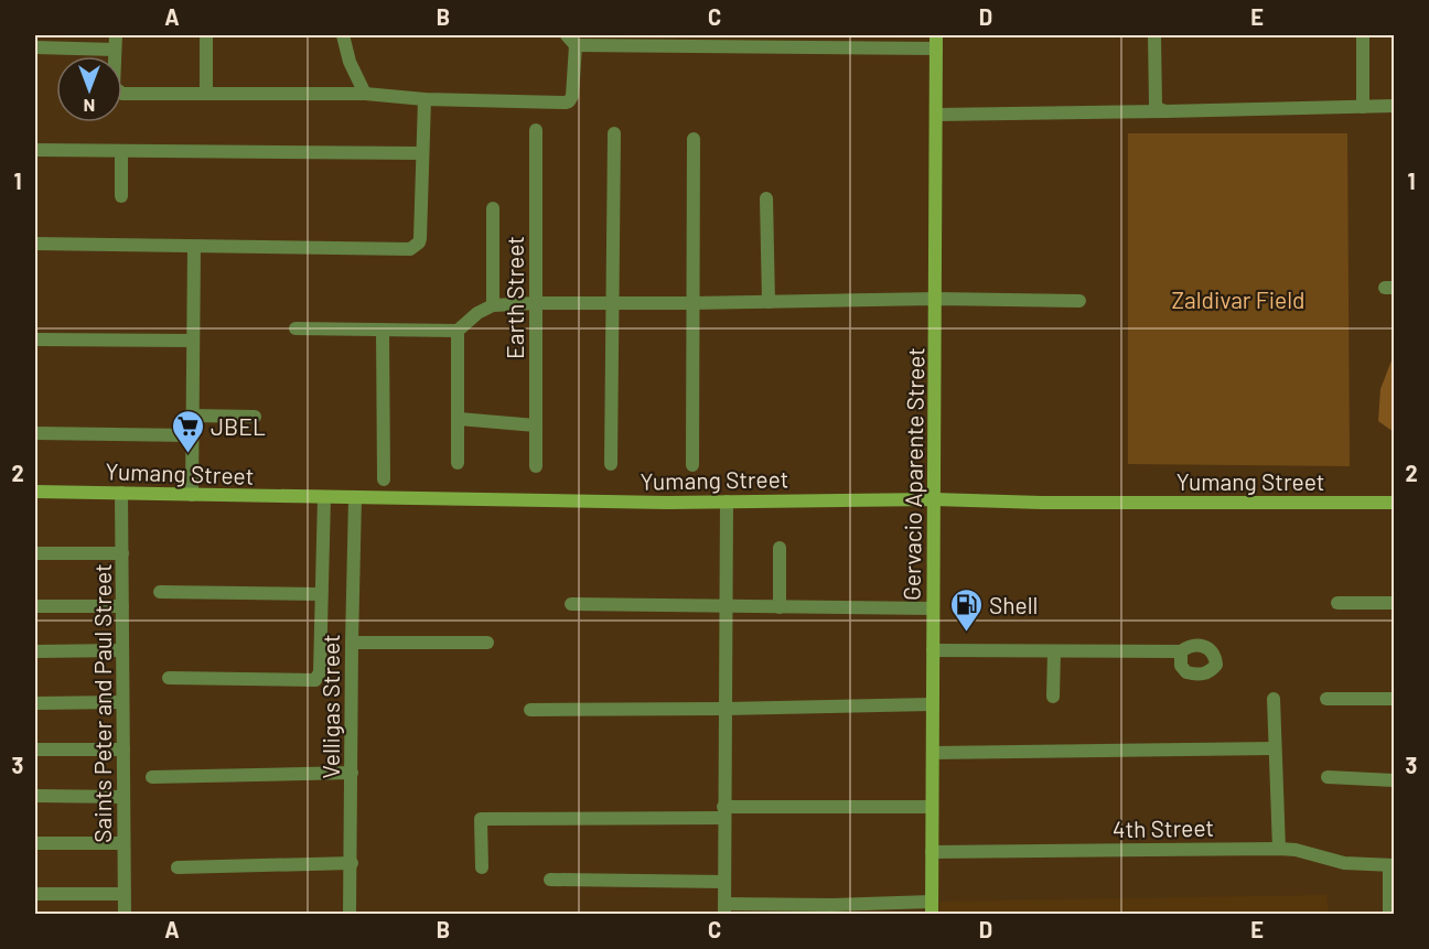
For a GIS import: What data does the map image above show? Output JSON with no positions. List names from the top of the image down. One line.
{"streets":{"main road":["Yumang Street","Gervacio Aparente Street"],"street":["Earth Street","Saints Peter and Paul Street","Velligas Street","4th Street"]},"crossings":[["Yumang Street","Gervacio Aparente Street"],["Yumang Street","Saints Peter and Paul Street"],["Yumang Street","Velligas Street"],["Gervacio Aparente Street","4th Street"]],"parks":["Zaldivar Field"],"places":{"supermarket":["JBEL"],"fuel station":["Shell"]},"north":"bottom","grid":{"columns":["A","B","C","D","E"],"rows":["1","2","3"]}}
